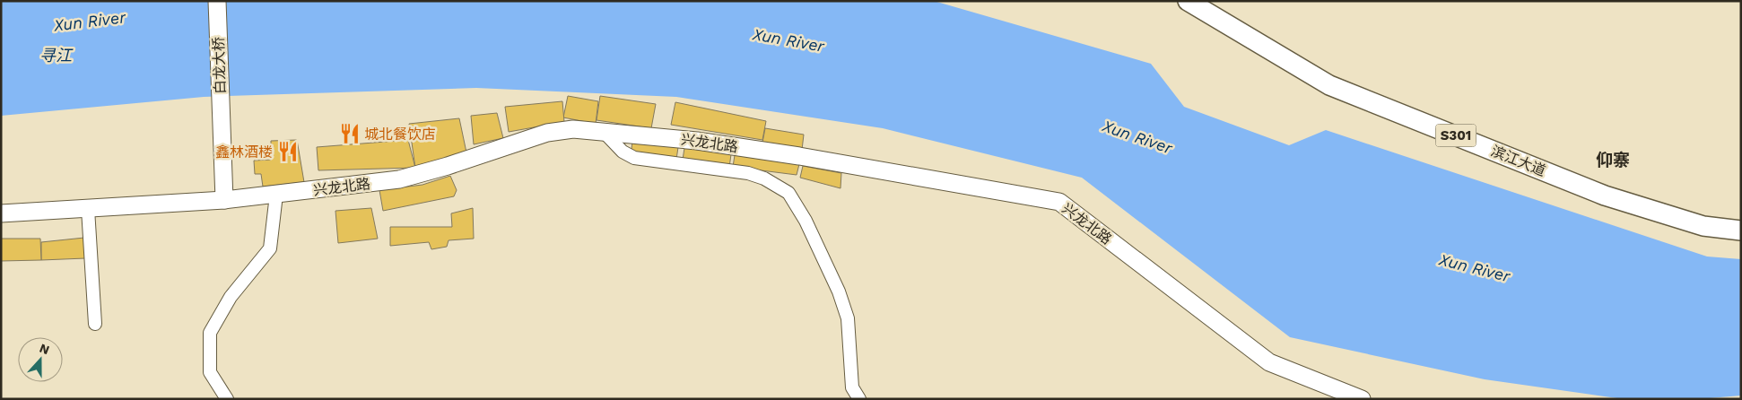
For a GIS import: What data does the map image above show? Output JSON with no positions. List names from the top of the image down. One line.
{"streets":{"main road":["白龙大桥","S301","兴龙北路","滨江大道"]},"crossings":[["白龙大桥","兴龙北路"]],"districts":["仰寨"],"water":["Xun River","寻江"],"places":{"restaurant":["城北餐饮店","鑫林酒楼"]},"north":"top"}
